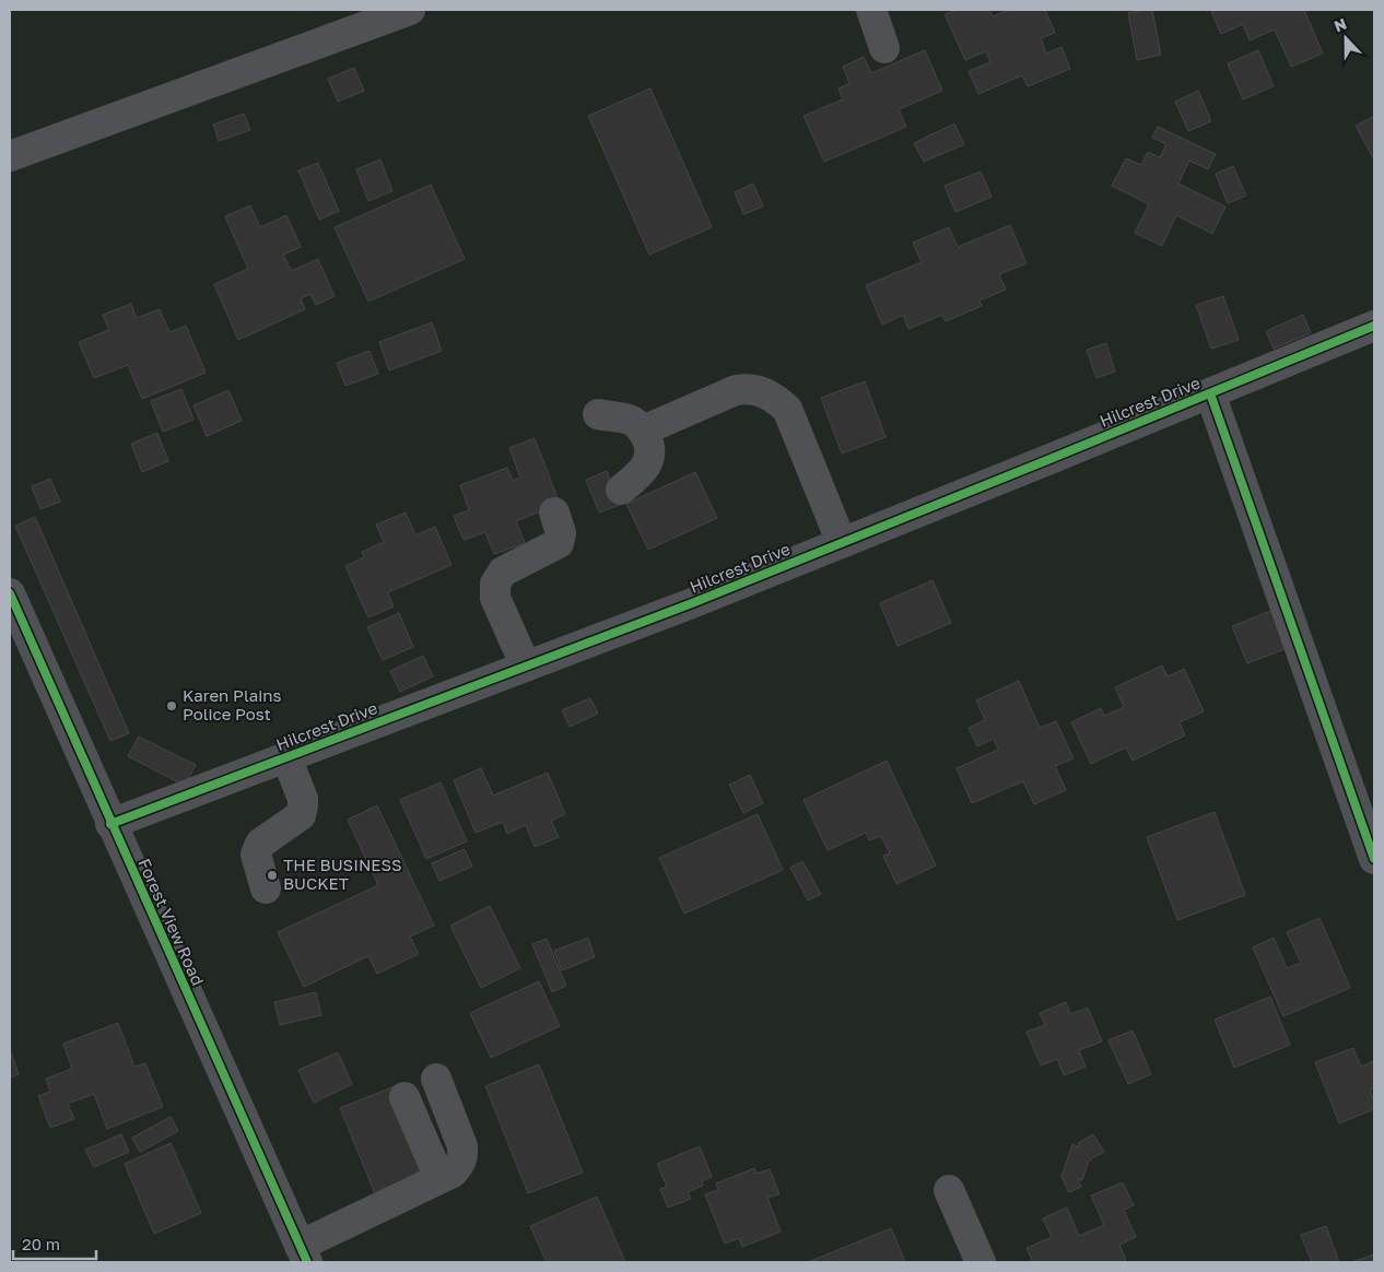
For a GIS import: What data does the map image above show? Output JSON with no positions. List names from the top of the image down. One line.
{"streets":{"street":["Hilcrest Drive","Forest View Road"]},"crossings":[["Hilcrest Drive","Forest View Road"]],"places":["Karen Plains Police Post","THE BUSINESS BUCKET"],"scale_bar":"20 m","north":"top"}
